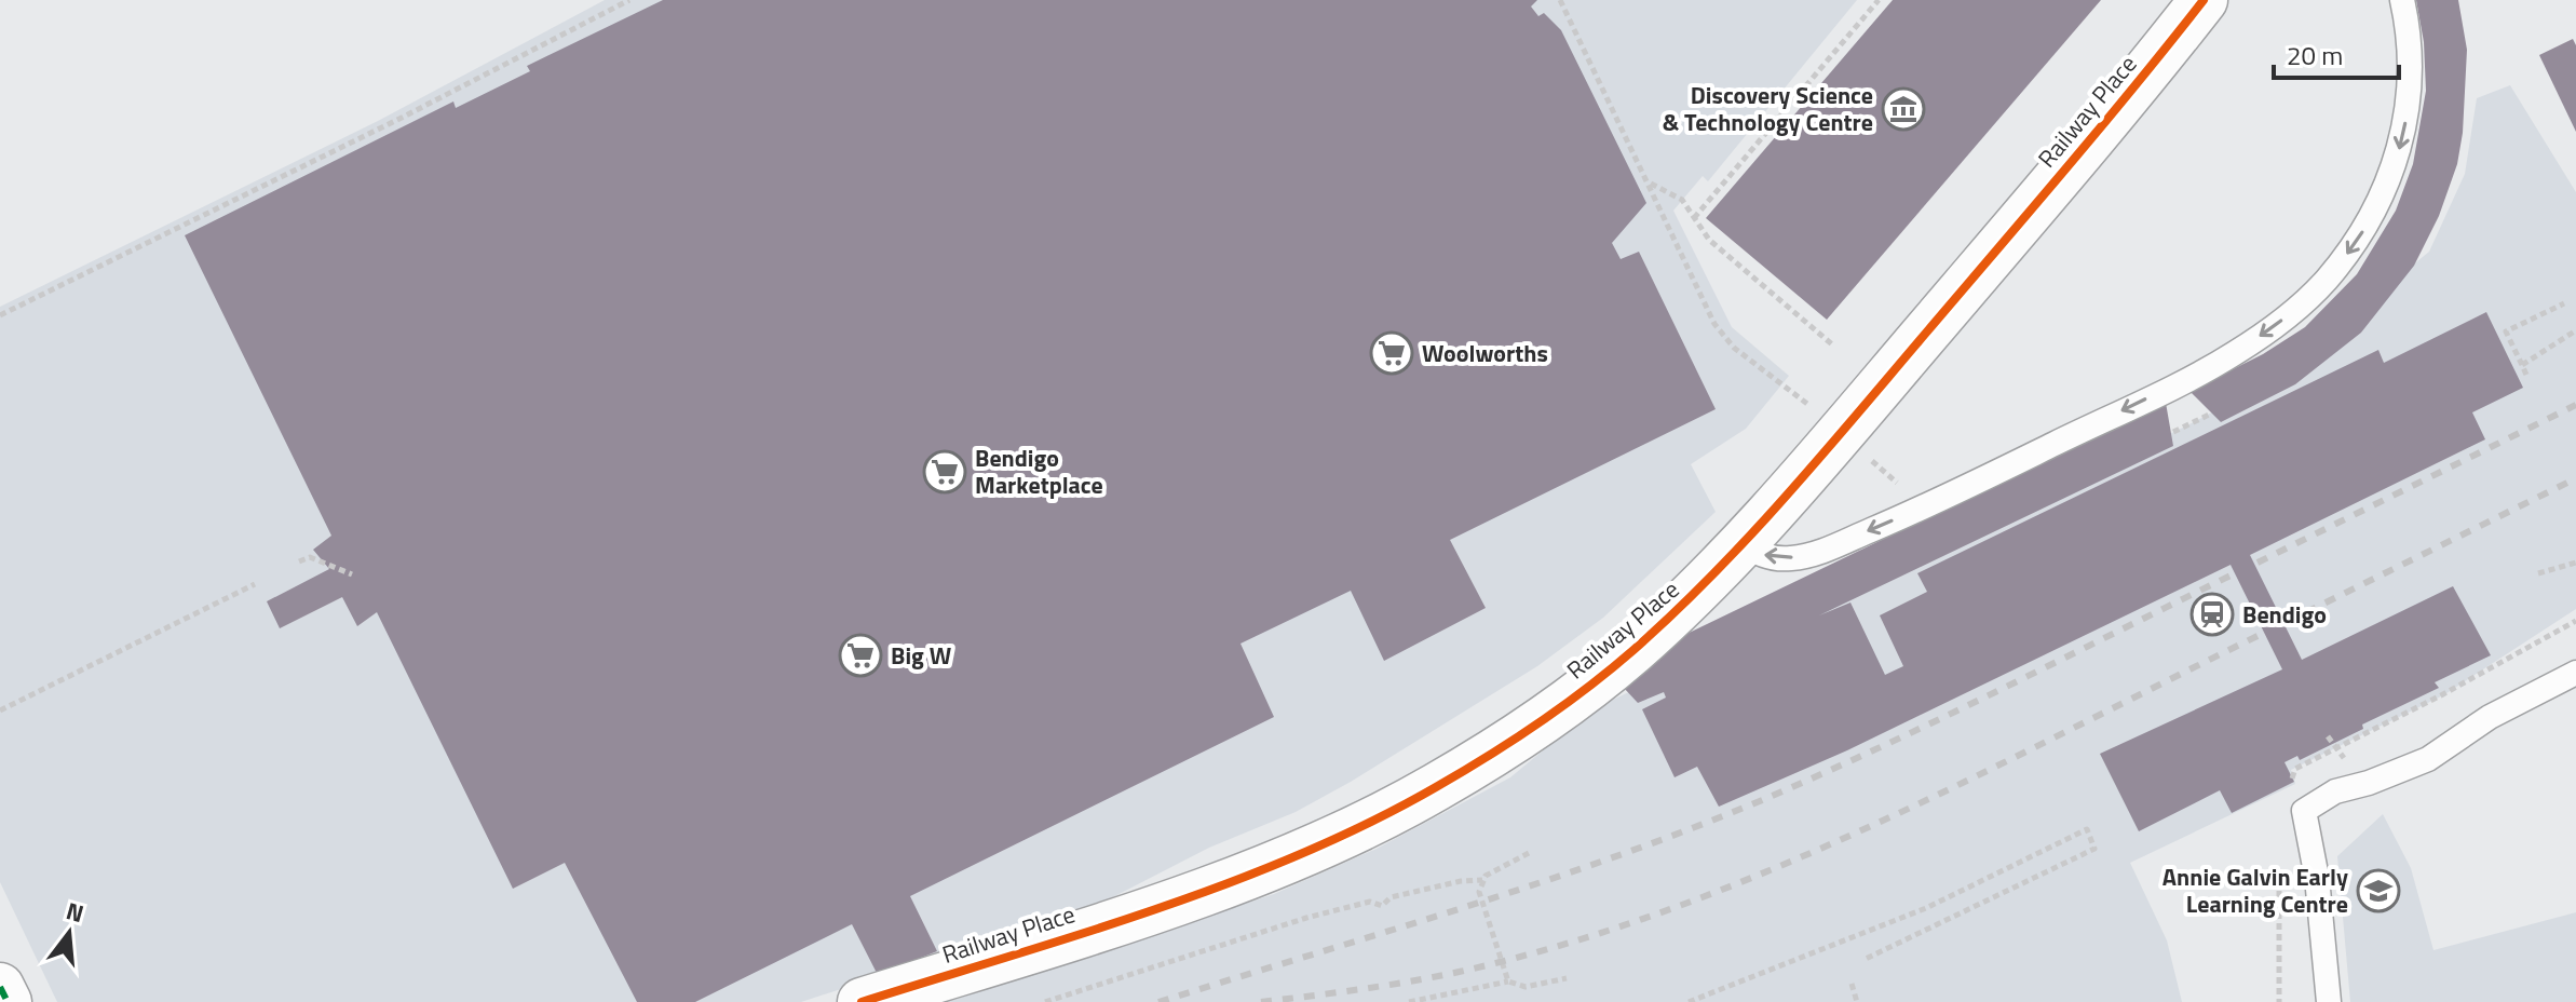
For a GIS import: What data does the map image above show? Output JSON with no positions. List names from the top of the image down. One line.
{"streets":{"street":["Railway Place"]},"places":{"museum":["Discovery Science & Technology Centre"],"supermarket":["Woolworths","Bendigo Marketplace","Big W"],"station":["Bendigo"],"school or university":["Annie Galvin Early Learning Centre"]},"scale_bar":"20 m","north":"top"}
